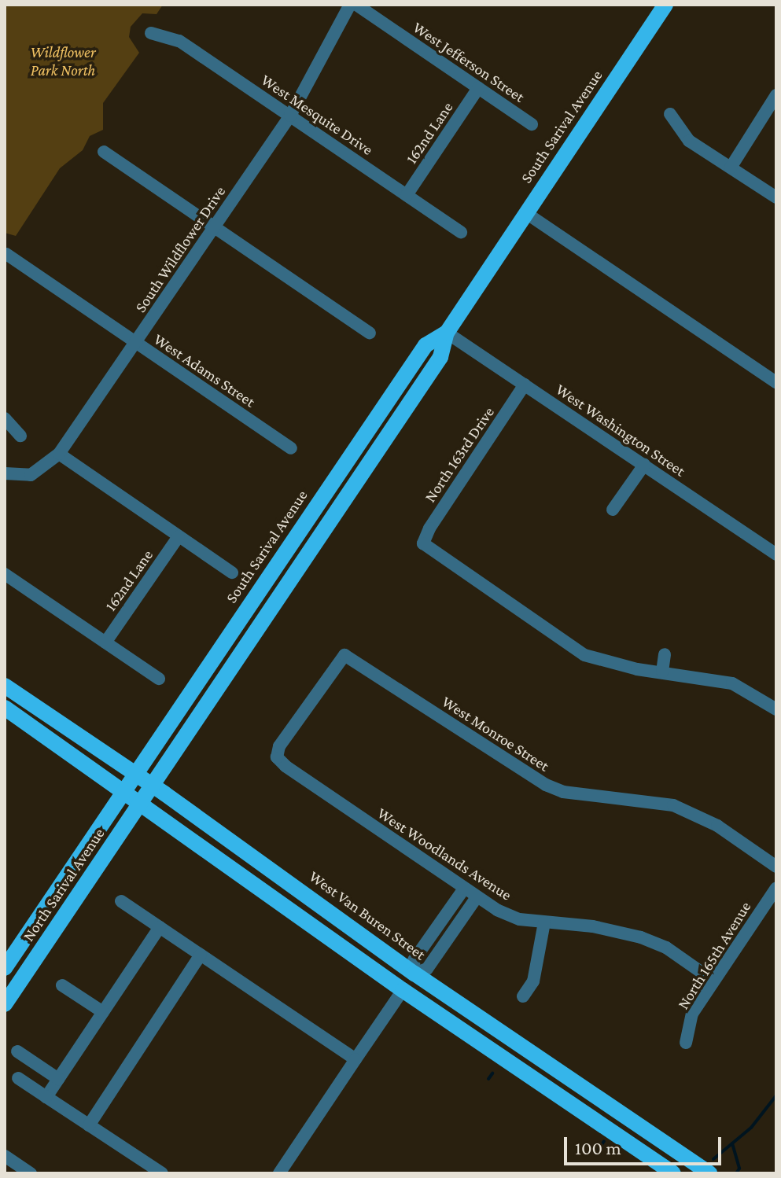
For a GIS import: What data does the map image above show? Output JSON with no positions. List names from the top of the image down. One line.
{"streets":{"main road":["South Sarival Avenue","North Sarival Avenue","West Van Buren Street"],"street":["West Jefferson Street","West Mesquite Drive","162nd Lane","South Wildflower Drive","West Adams Street","West Washington Street","North 163rd Drive","West Monroe Street","West Woodlands Avenue","North 165th Avenue"]},"crossings":[["West Jefferson Street","162nd Lane"],["West Mesquite Drive","162nd Lane"],["West Mesquite Drive","South Wildflower Drive"],["South Sarival Avenue","West Washington Street"],["South Sarival Avenue","North Sarival Avenue"],["South Sarival Avenue","West Van Buren Street"],["South Wildflower Drive","West Adams Street"],["West Washington Street","North 163rd Drive"],["West Monroe Street","West Woodlands Avenue"],["West Woodlands Avenue","North 165th Avenue"],["North Sarival Avenue","West Van Buren Street"]],"parks":["Wildflower Park North"],"scale_bar":"100 m"}
